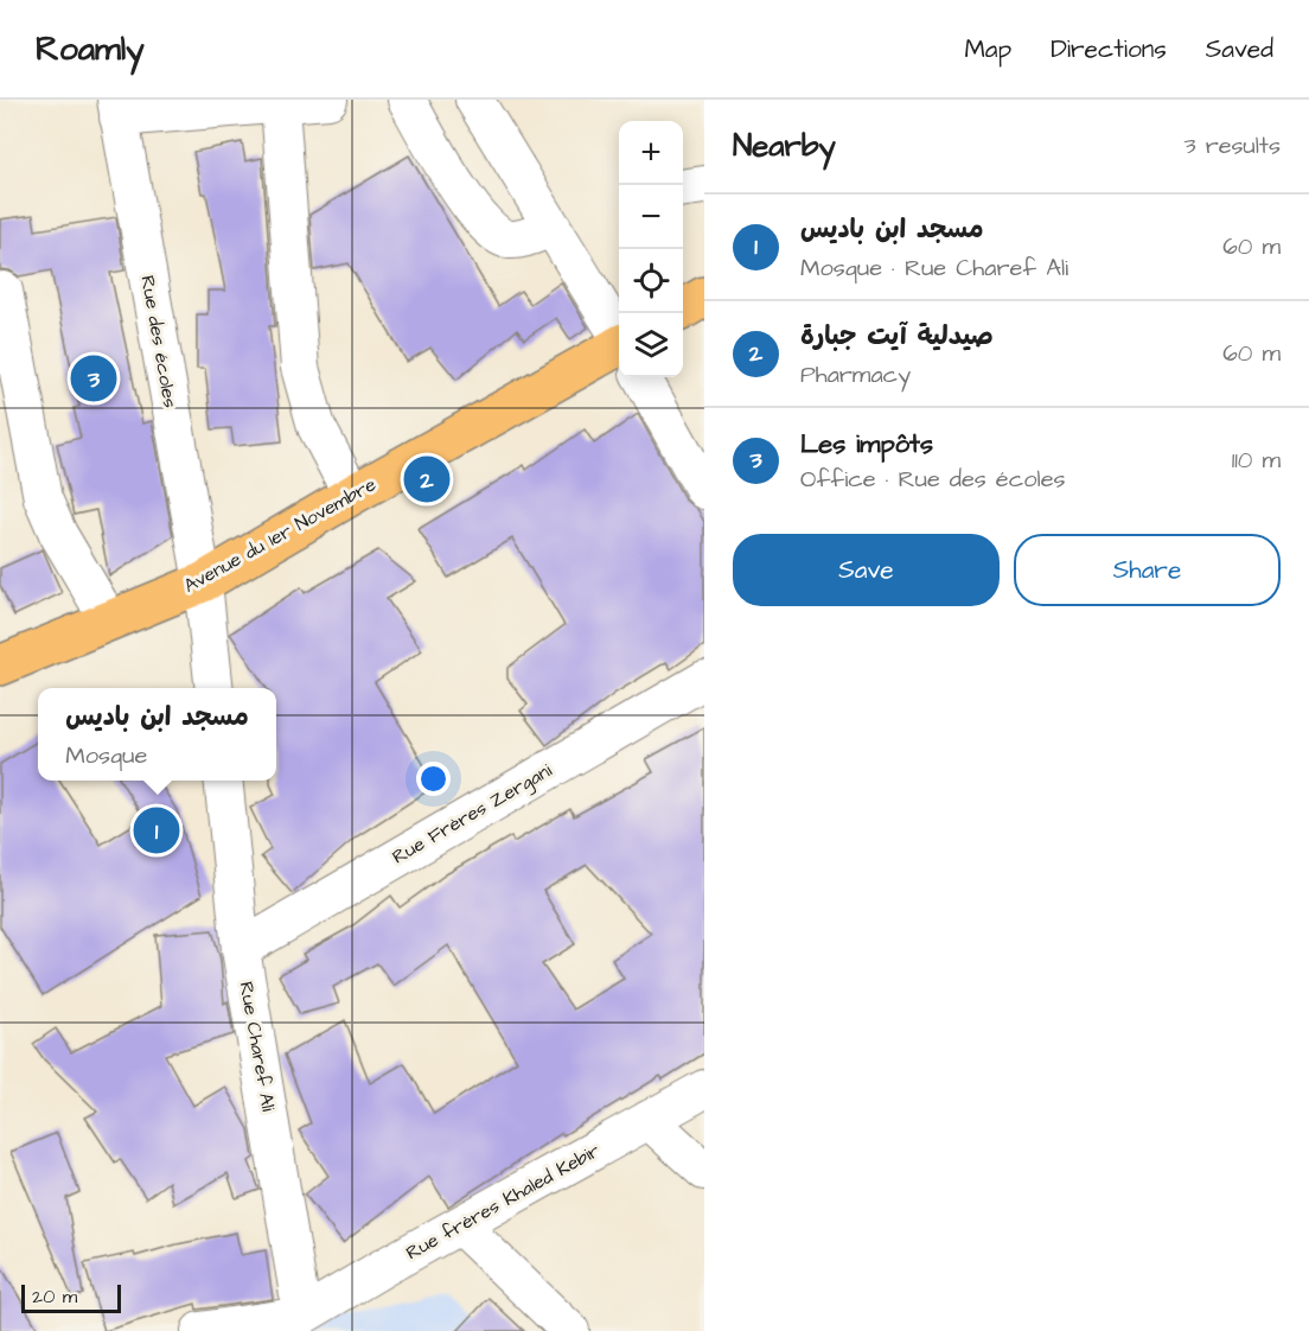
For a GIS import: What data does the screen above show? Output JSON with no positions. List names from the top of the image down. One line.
{"streets":{"main road":["Avenue du 1er Novembre"],"street":["Rue des écoles","Rue Frères Zergani","Rue Charef Ali","Rue frères Khaled Kebir"]},"crossings":[["Rue des écoles","Avenue du 1er Novembre"],["Rue Frères Zergani","Rue Charef Ali"],["Rue Charef Ali","Rue frères Khaled Kebir"]],"scale_bar":"20 m","page":{"header":"Roamly","nav":["Map","Directions","Saved"],"heading":["Nearby","3 results"],"map_buttons":["+","−"],"list":[{"mark":"1","name":"مسجد ابن باديس","note":"Mosque · Rue Charef Ali","value":"60 m"},{"mark":"2","name":"صيدلية آيت جبارة","note":"Pharmacy","value":"60 m"},{"mark":"3","name":"Les impôts","note":"Office · Rue des écoles","value":"110 m"}],"pins":["3","2","1"],"buttons":["Save","Share"],"popup":["مسجد ابن باديس","Mosque"],"scale":"20 m"}}
